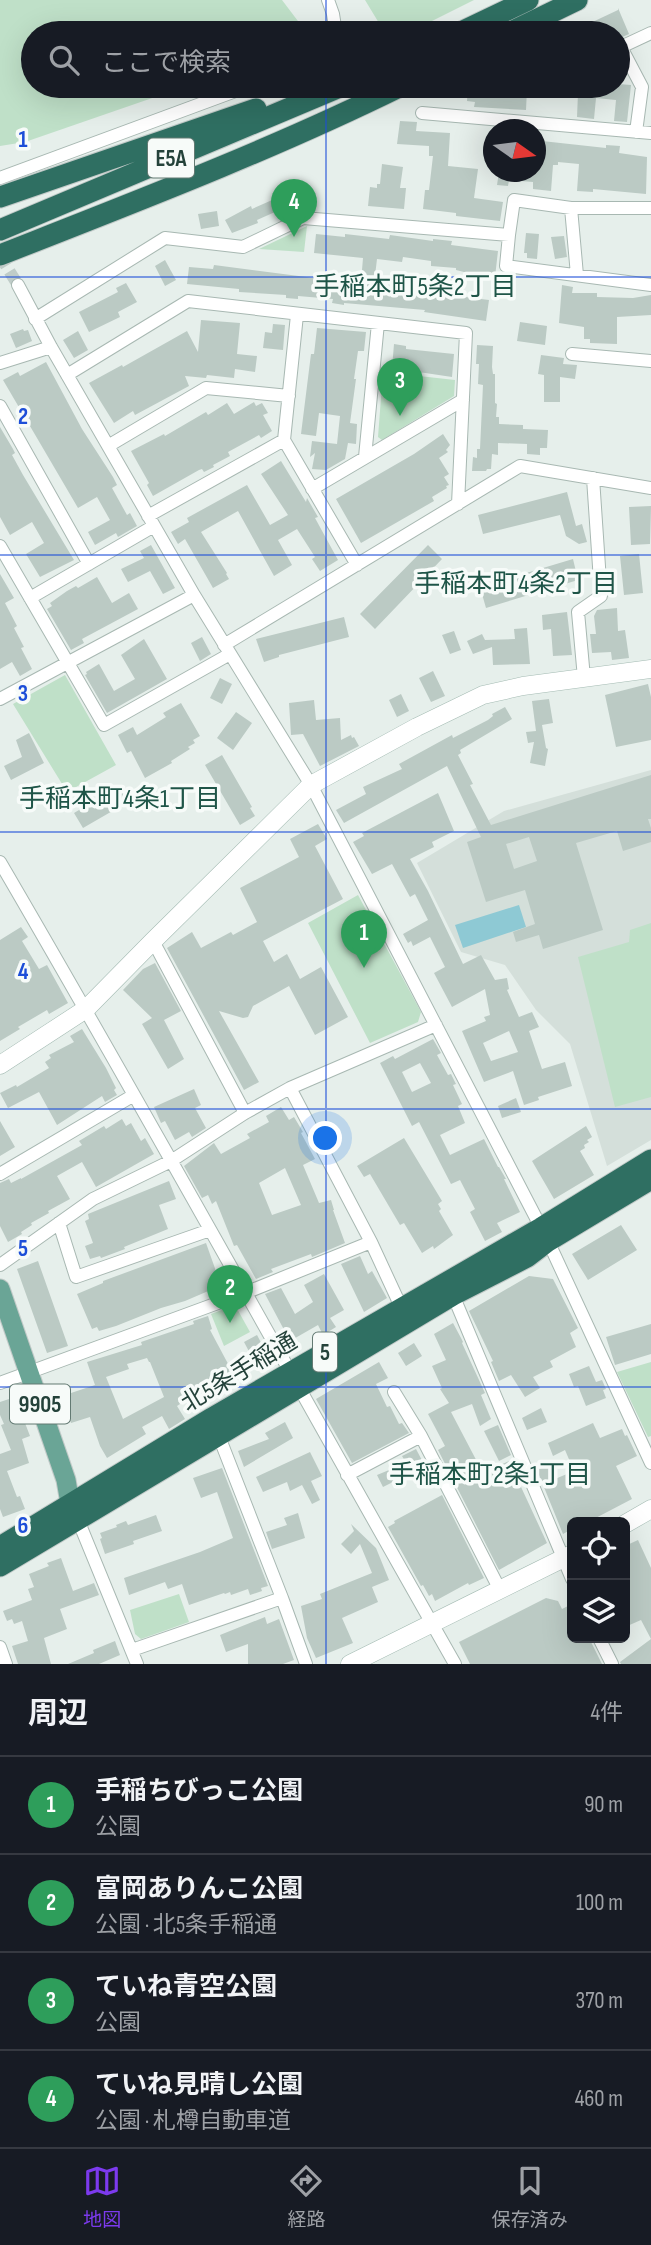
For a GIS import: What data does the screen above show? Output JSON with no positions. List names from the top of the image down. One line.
{"streets":{"highway":["E5A","5","北5条手稲通"],"main road":["9905"]},"crossings":[["北5条手稲通","9905"]],"districts":["手稲本町5条2丁目","手稲本町4条2丁目","手稲本町4条1丁目","手稲本町2条1丁目"],"north":"right","page":{"search":"ここで検索","pins":["4","3","1","2"],"heading":["周辺","4件"],"list":[{"mark":"1","name":"手稲ちびっこ公園","note":"公園","value":"90 m"},{"mark":"2","name":"富岡ありんこ公園","note":"公園 · 北5条手稲通","value":"100 m"},{"mark":"3","name":"ていね青空公園","note":"公園","value":"370 m"},{"mark":"4","name":"ていね見晴し公園","note":"公園 · 札樽自動車道","value":"460 m"}],"nav":["地図","経路","保存済み"]},"grid":{"rows":["1","2","3","4","5","6"]}}
